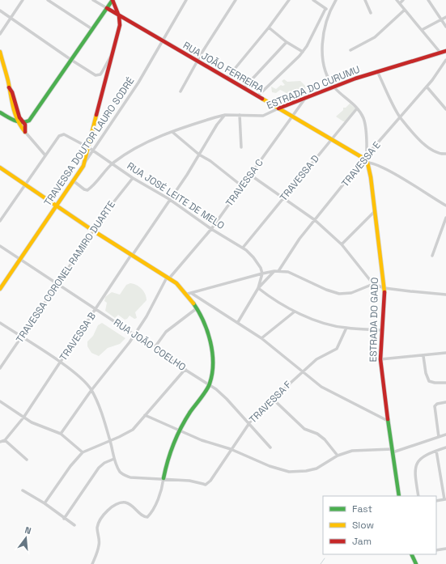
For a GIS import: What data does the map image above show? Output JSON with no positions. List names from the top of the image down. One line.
{"streets":{"street":["RUA JOÃO FERREIRA","ESTRADA DO CURUMU","TRAVESSA DOUTOR LAURO SODRÉ","TRAVESSA E","TRAVESSA D","TRAVESSA C","RUA JOSÉ LEITE DE MELO","TRAVESSA CORONEL RAMIRO DUARTE","ESTRADA DO GADO","TRAVESSA B","RUA JOÃO COELHO","TRAVESSA F"]},"crossings":[["RUA JOÃO FERREIRA","ESTRADA DO CURUMU"],["RUA JOÃO FERREIRA","TRAVESSA DOUTOR LAURO SODRÉ"],["RUA JOÃO FERREIRA","TRAVESSA E"],["RUA JOÃO FERREIRA","TRAVESSA D"],["RUA JOÃO FERREIRA","TRAVESSA C"],["RUA JOÃO FERREIRA","ESTRADA DO GADO"],["ESTRADA DO CURUMU","TRAVESSA DOUTOR LAURO SODRÉ"],["ESTRADA DO CURUMU","TRAVESSA C"],["ESTRADA DO CURUMU","RUA JOSÉ LEITE DE MELO"],["ESTRADA DO CURUMU","TRAVESSA B"],["TRAVESSA DOUTOR LAURO SODRÉ","RUA JOSÉ LEITE DE MELO"],["TRAVESSA DOUTOR LAURO SODRÉ","RUA JOÃO COELHO"],["TRAVESSA D","RUA JOSÉ LEITE DE MELO"],["TRAVESSA C","RUA JOSÉ LEITE DE MELO"],["TRAVESSA C","RUA JOÃO COELHO"],["RUA JOSÉ LEITE DE MELO","TRAVESSA CORONEL RAMIRO DUARTE"],["RUA JOSÉ LEITE DE MELO","TRAVESSA B"],["TRAVESSA CORONEL RAMIRO DUARTE","RUA JOÃO COELHO"],["TRAVESSA B","RUA JOÃO COELHO"],["RUA JOÃO COELHO","TRAVESSA F"]],"legend":["Fast","Slow","Jam"],"north":"top"}
